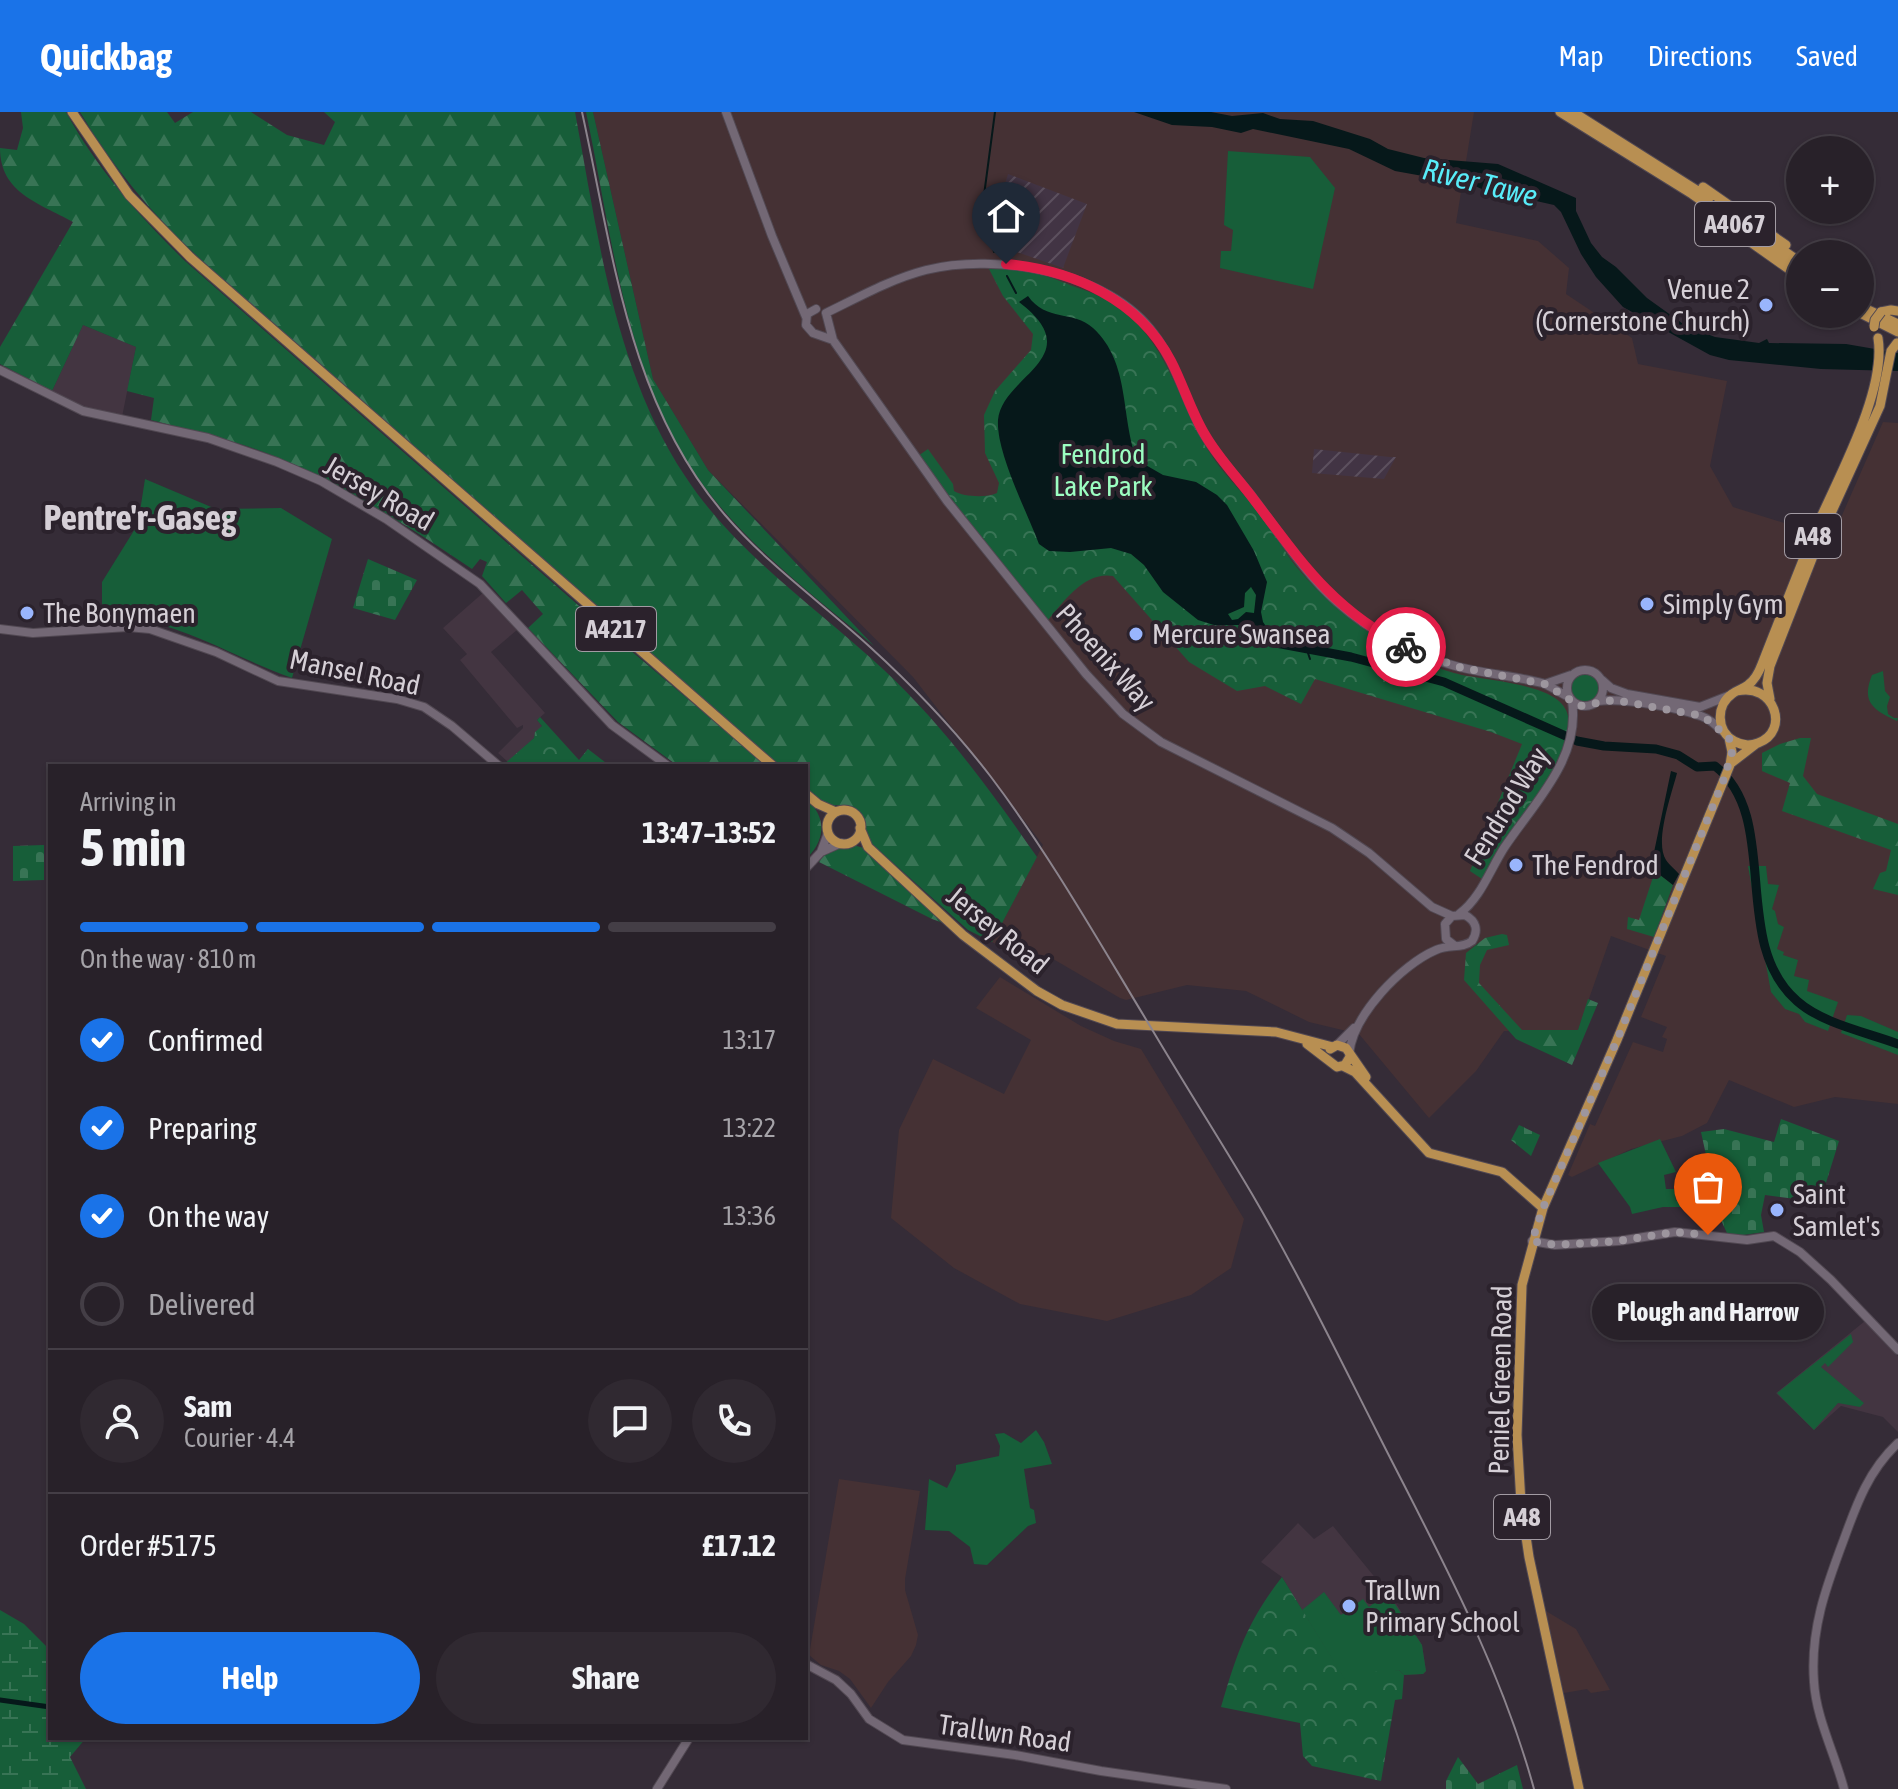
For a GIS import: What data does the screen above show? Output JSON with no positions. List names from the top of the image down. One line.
{"streets":{"main road":["A4067","Jersey Road","A48","A4217","Peniel Green Road"],"street":["Phoenix Way","Mansel Road","Fendrod Way","Trallwn Road"]},"crossings":[["A48","Peniel Green Road"],["Phoenix Way","Fendrod Way"]],"districts":["Pentre'r-Gaseg"],"water":["River Tawe"],"parks":["Fendrod Lake Park"],"places":["Venue 2 (Cornerstone Church)","Simply Gym","The Bonymaen","Mercure Swansea","The Fendrod","Saint Samlet's","Plough and Harrow","Trallwn Primary School"],"page":{"header":"Quickbag","nav":["Map","Directions","Saved"],"map_buttons":["+","−"],"heading":["5 min","Arriving in","13:47–13:52"],"panel":["Sam","Courier · 4.4","Order #5175","£17.12"],"bar":"On the way · 810 m","list":[["Confirmed","13:17"],["Preparing","13:22"],["On the way","13:36"],"Delivered"],"bubble":"Plough and Harrow","buttons":["Help","Share"]}}
